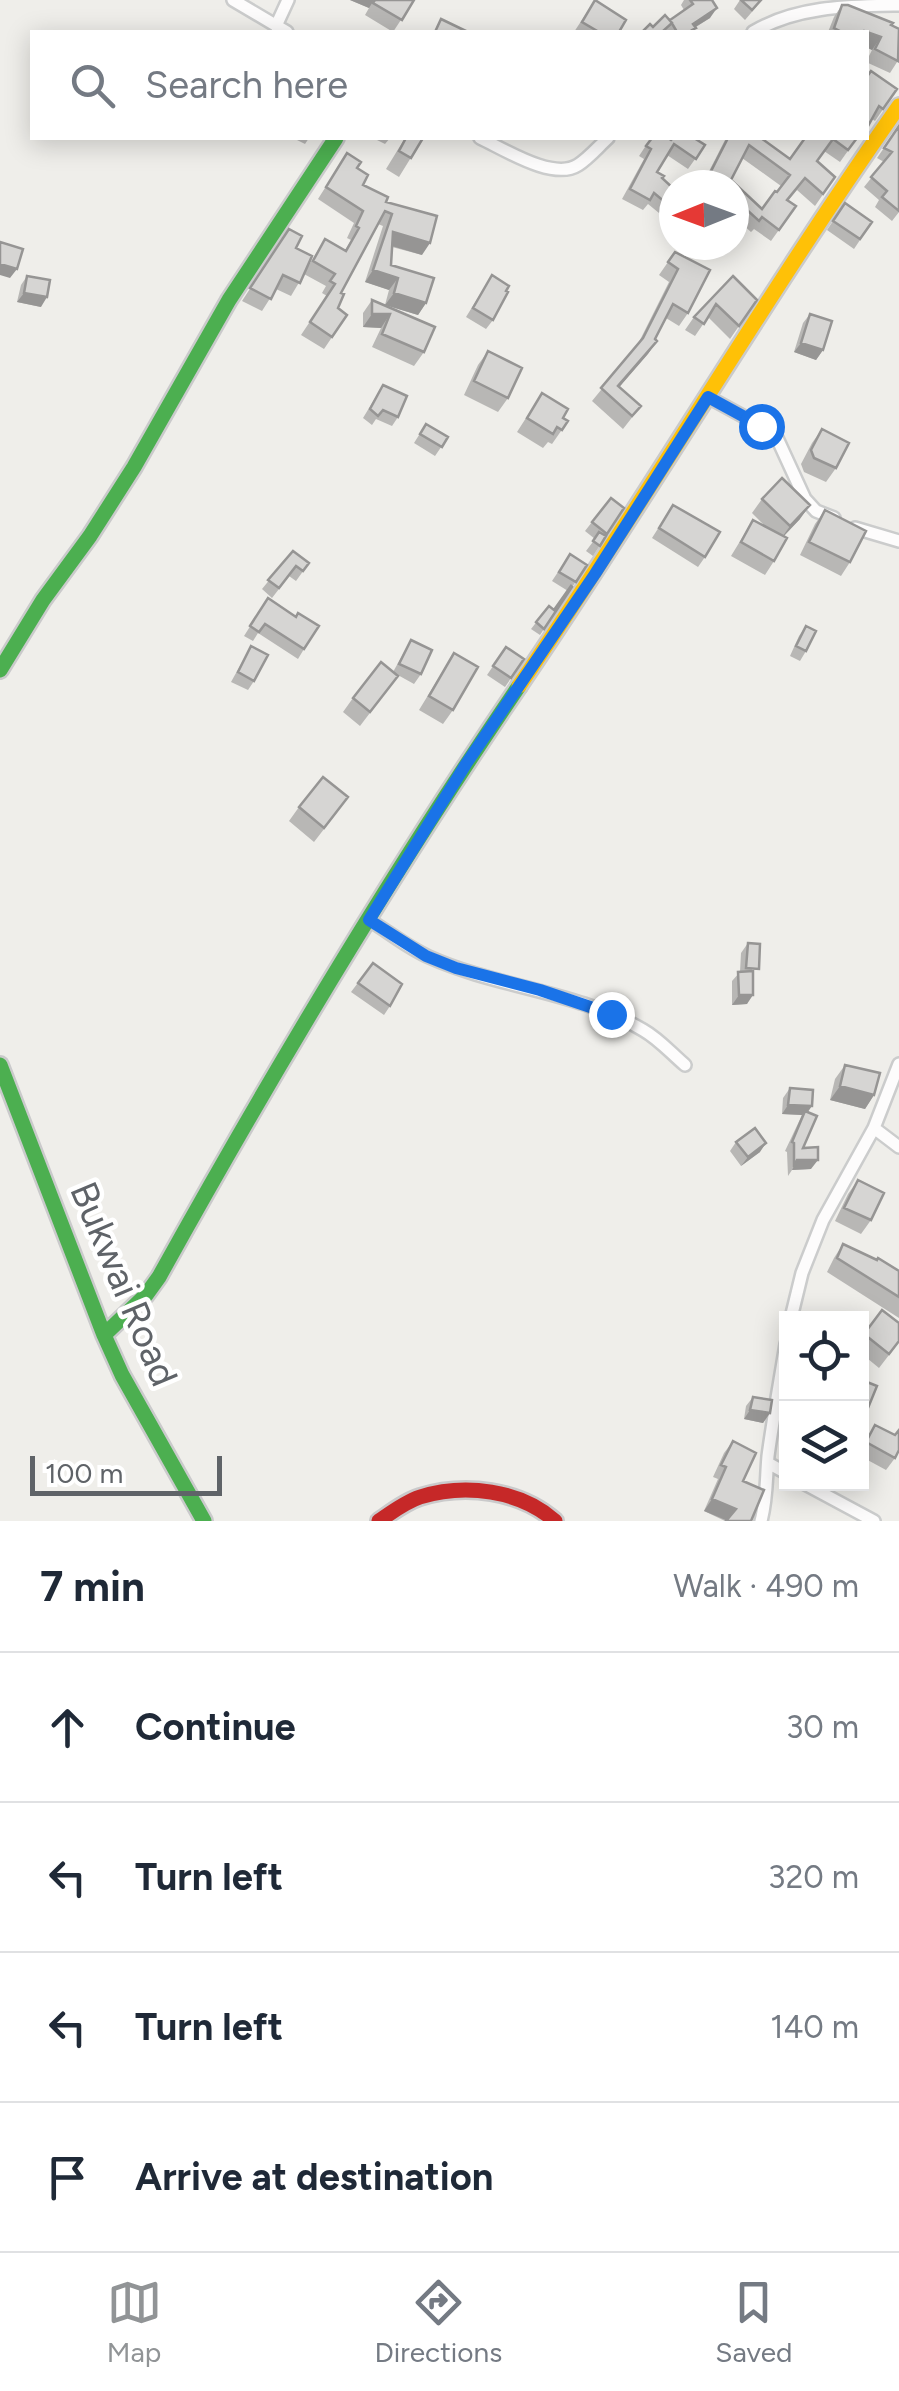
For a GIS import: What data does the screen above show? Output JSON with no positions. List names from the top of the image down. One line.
{"streets":{"street":["Bukwai Road"]},"scale_bar":"100 m","north":"left","page":{"search":"Search here","scale":"100 m","heading":["7 min","Walk · 490 m"],"list":[["Continue","30 m"],["Turn left","320 m"],["Turn left","140 m"],"Arrive at destination"],"nav":["Map","Directions","Saved"]}}
